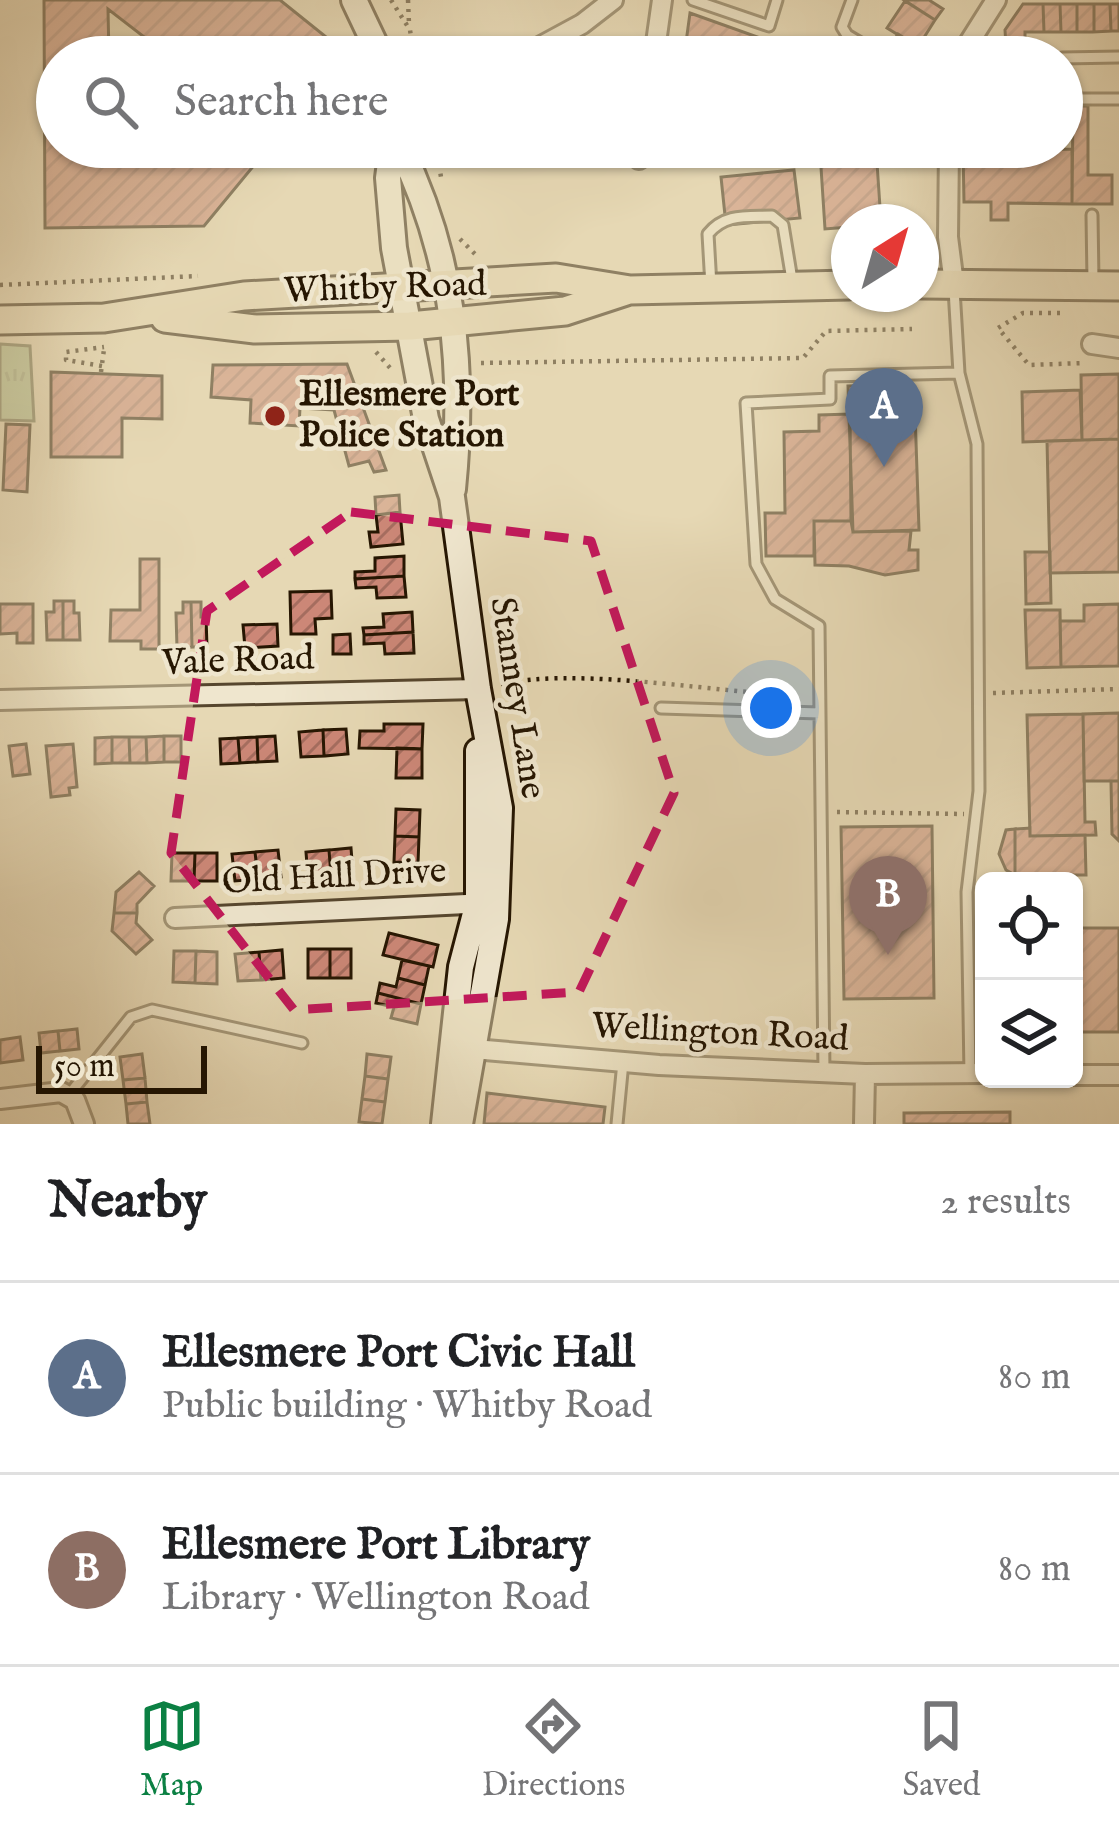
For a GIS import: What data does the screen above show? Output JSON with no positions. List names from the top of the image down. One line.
{"streets":{"main road":["Whitby Road","Stanney Lane"],"street":["Vale Road","Old Hall Drive","Wellington Road"]},"crossings":[["Whitby Road","Stanney Lane"],["Vale Road","Stanney Lane"],["Stanney Lane","Old Hall Drive"],["Stanney Lane","Wellington Road"]],"places":["Ellesmere Port Police Station"],"scale_bar":"50 m","north":"top right","page":{"search":"Search here","pins":["A","B"],"scale":"50 m","heading":["Nearby","2 results"],"list":[{"mark":"A","name":"Ellesmere Port Civic Hall","note":"Public building · Whitby Road","value":"80 m"},{"mark":"B","name":"Ellesmere Port Library","note":"Library · Wellington Road","value":"80 m"}],"nav":["Map","Directions","Saved"]}}
